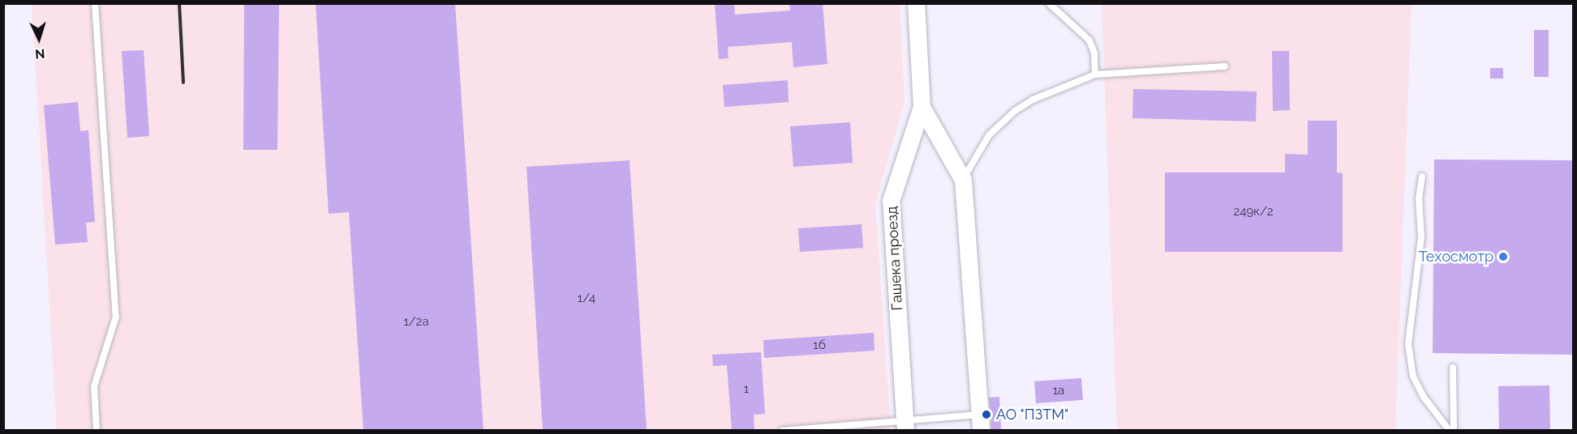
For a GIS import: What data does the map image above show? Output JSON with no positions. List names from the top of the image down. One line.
{"streets":{"street":["Гашека проезд"]},"places":["Техосмотр","АО \"ПЗТМ\""],"house_numbers":["249к/2","1/4","1/2а","1б","1","1а"],"north":"bottom"}
